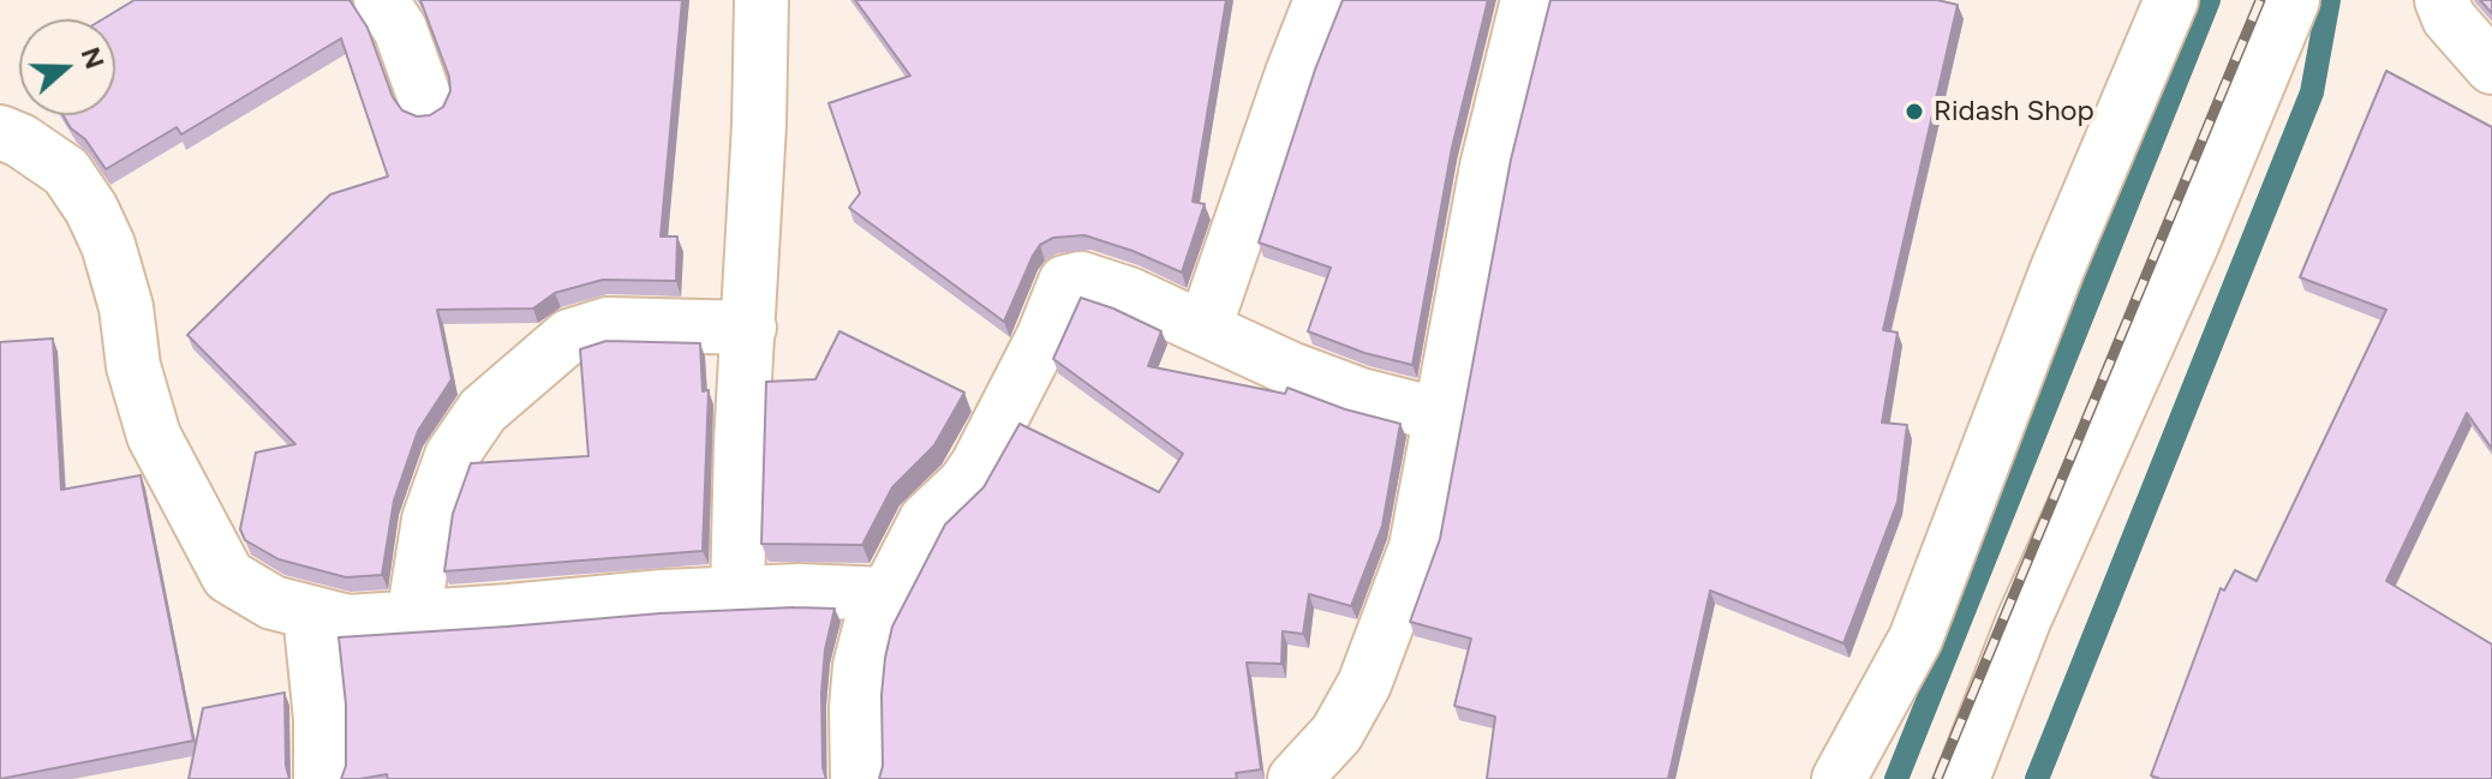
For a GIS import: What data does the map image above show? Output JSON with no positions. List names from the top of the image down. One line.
{"places":["Ridash Shop"],"north":"right"}
